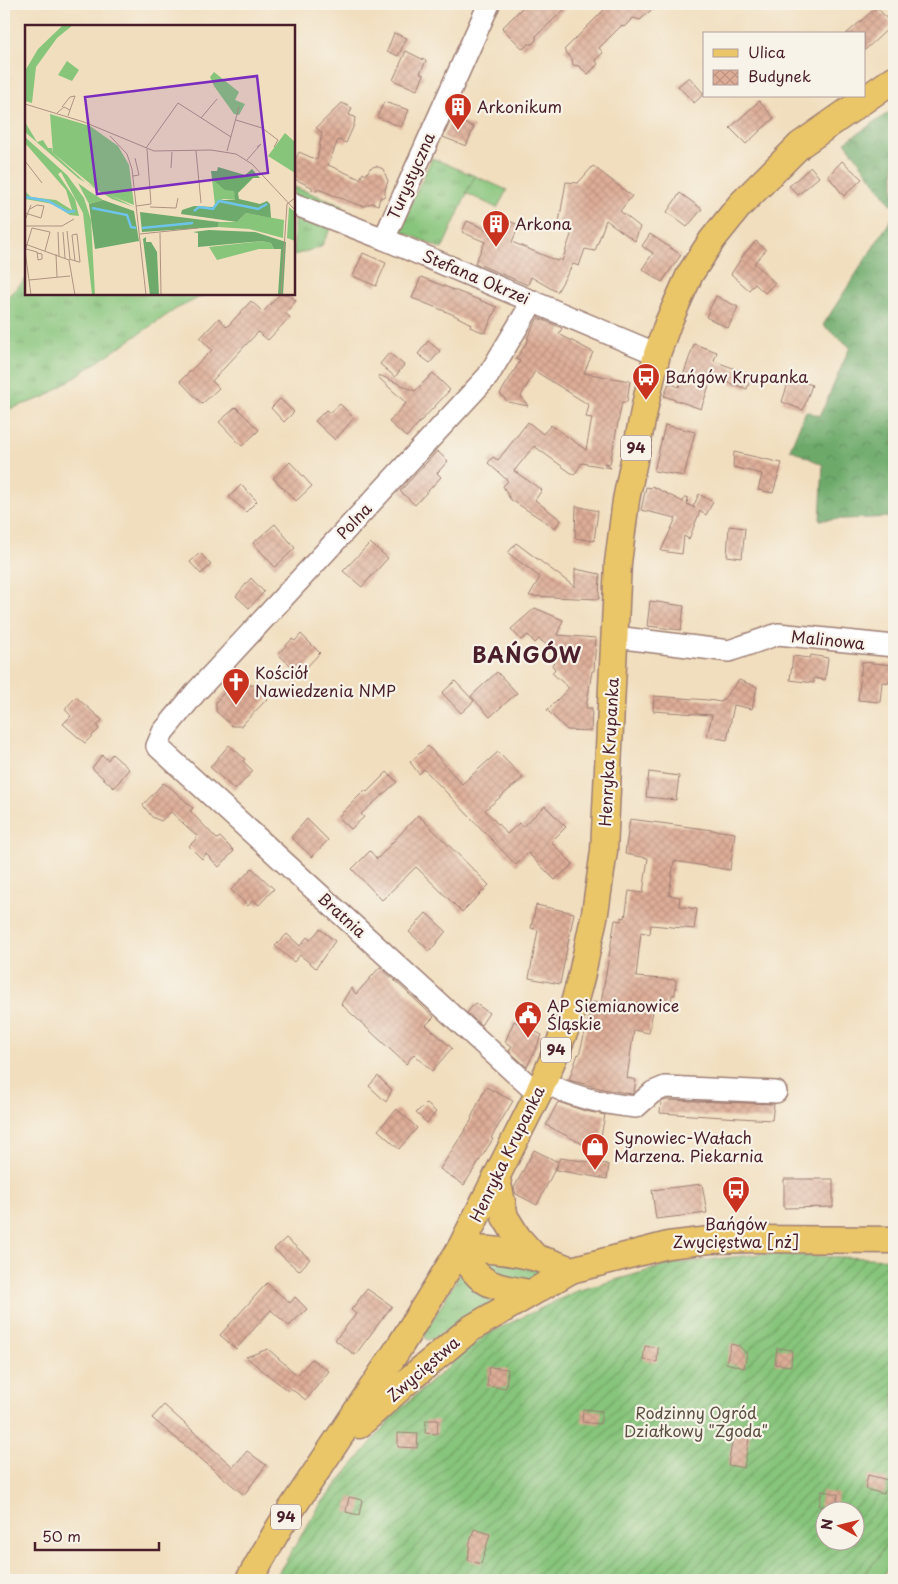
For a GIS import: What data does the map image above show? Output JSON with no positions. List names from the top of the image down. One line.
{"streets":{"main road":["94","Henryka Krupanka","Zwycięstwa"],"street":["Turystyczna","Stefana Okrzei","Polna","Malinowa","Bratnia"]},"crossings":[["Turystyczna","Stefana Okrzei"],["Stefana Okrzei","Polna"],["Stefana Okrzei","Henryka Krupanka"],["94","Henryka Krupanka"],["94","Zwycięstwa"],["Polna","Bratnia"],["Malinowa","Henryka Krupanka"],["Henryka Krupanka","Bratnia"],["Henryka Krupanka","Zwycięstwa"]],"districts":["BAŃGÓW"],"parks":["Rodzinny Ogród Działkowy \"Zgoda\""],"places":{"building":["Arkonikum","Arkona"],"bus stop":["Bańgów Krupanka","Bańgów Zwycięstwa [nż]"],"church":["Kościół Nawiedzenia NMP"],"public building":["AP Siemianowice Śląskie"],"shop":["Synowiec-Wałach Marzena. Piekarnia"]},"legend":["Ulica","Budynek"],"scale_bar":"50 m","north":"left"}
